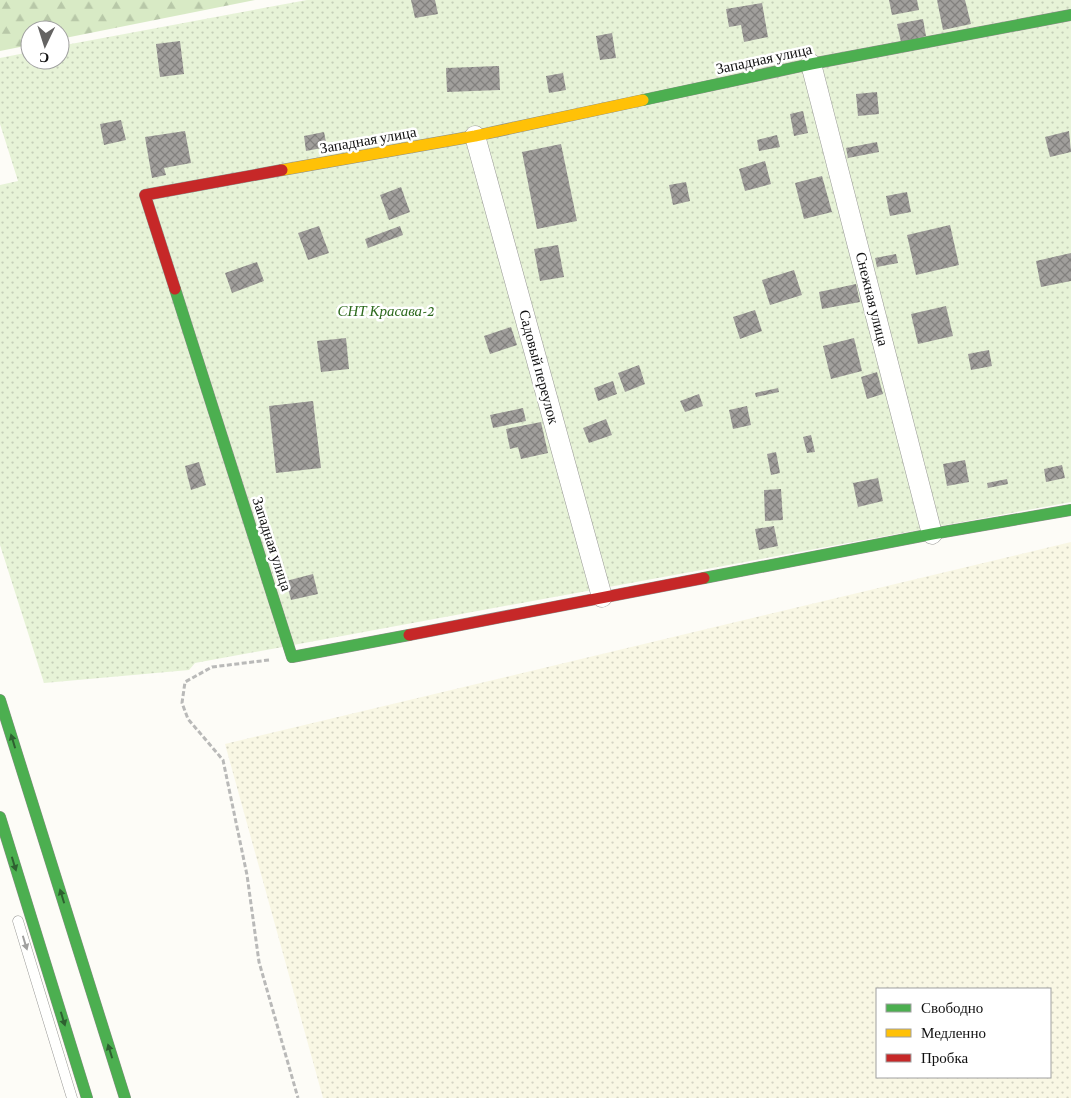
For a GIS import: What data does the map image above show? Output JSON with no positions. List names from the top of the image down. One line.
{"streets":{"main road":["Западная улица"],"street":["Снежная улица","Садовый переулок"]},"crossings":[["Западная улица","Снежная улица"],["Западная улица","Садовый переулок"]],"parks":["СНТ Красава-2"],"legend":["Свободно","Медленно","Пробка"],"north":"bottom"}
